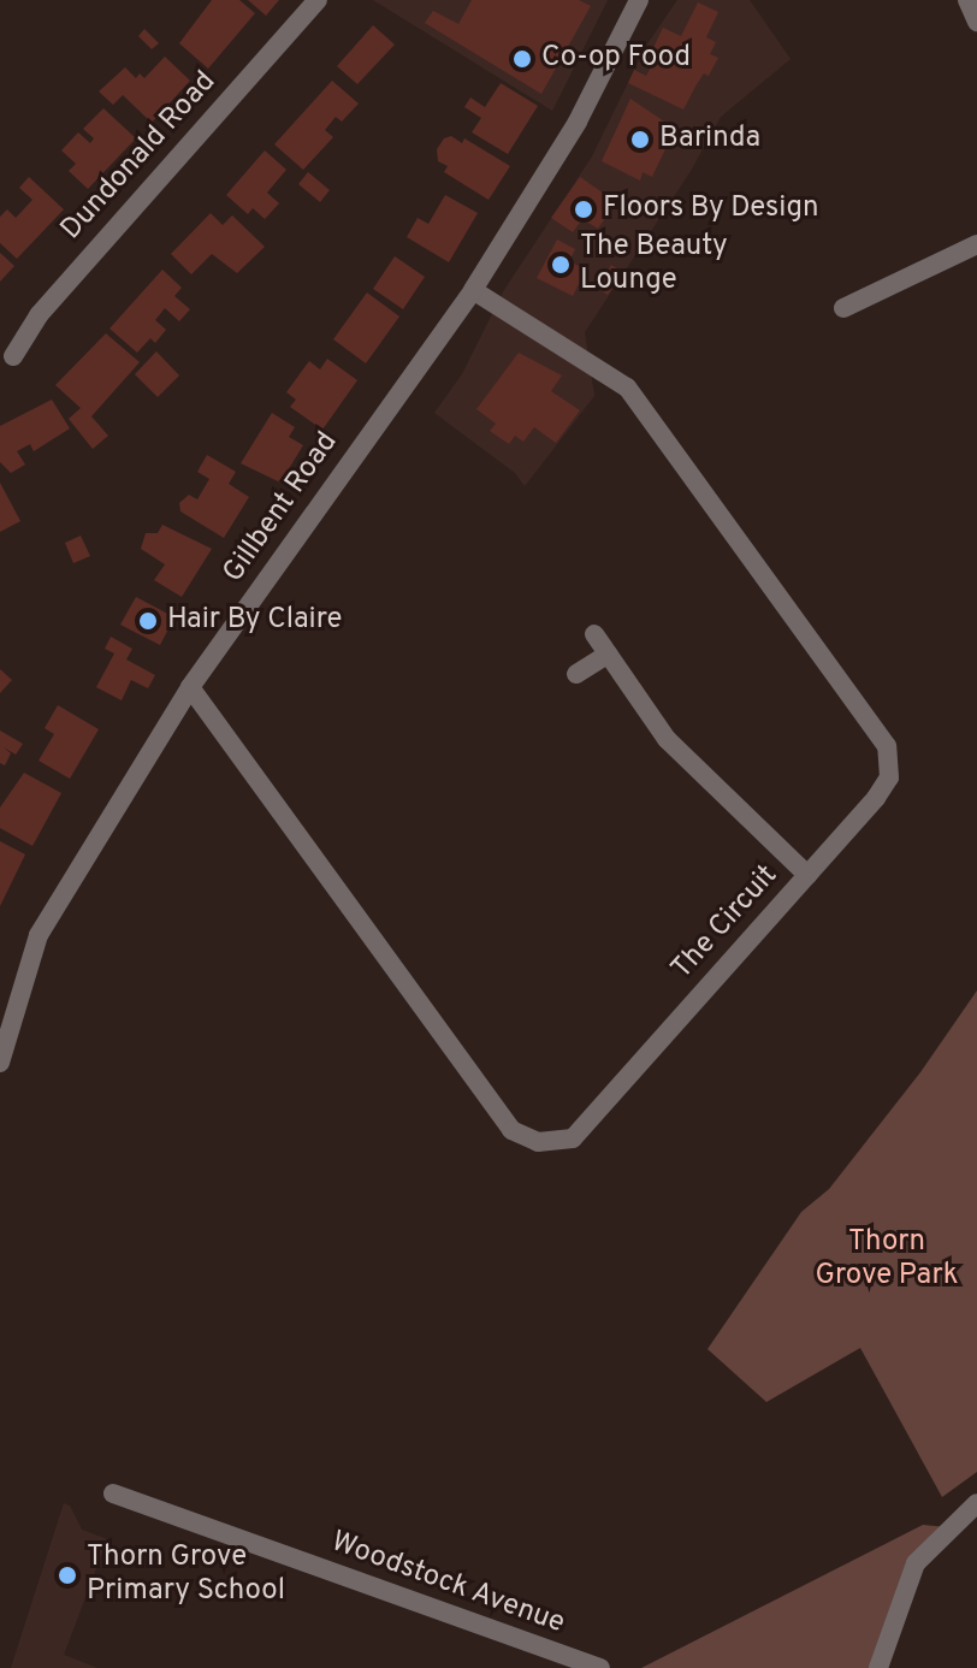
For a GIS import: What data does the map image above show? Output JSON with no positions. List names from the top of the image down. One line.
{"streets":{"street":["Dundonald Road","Gillbent Road","The Circuit","Woodstock Avenue"]},"crossings":[["Gillbent Road","The Circuit"]],"parks":["Thorn Grove Park"],"places":["Co-op Food","Barinda","Floors By Design","The Beauty Lounge","Hair By Claire","Thorn Grove Primary School"]}
